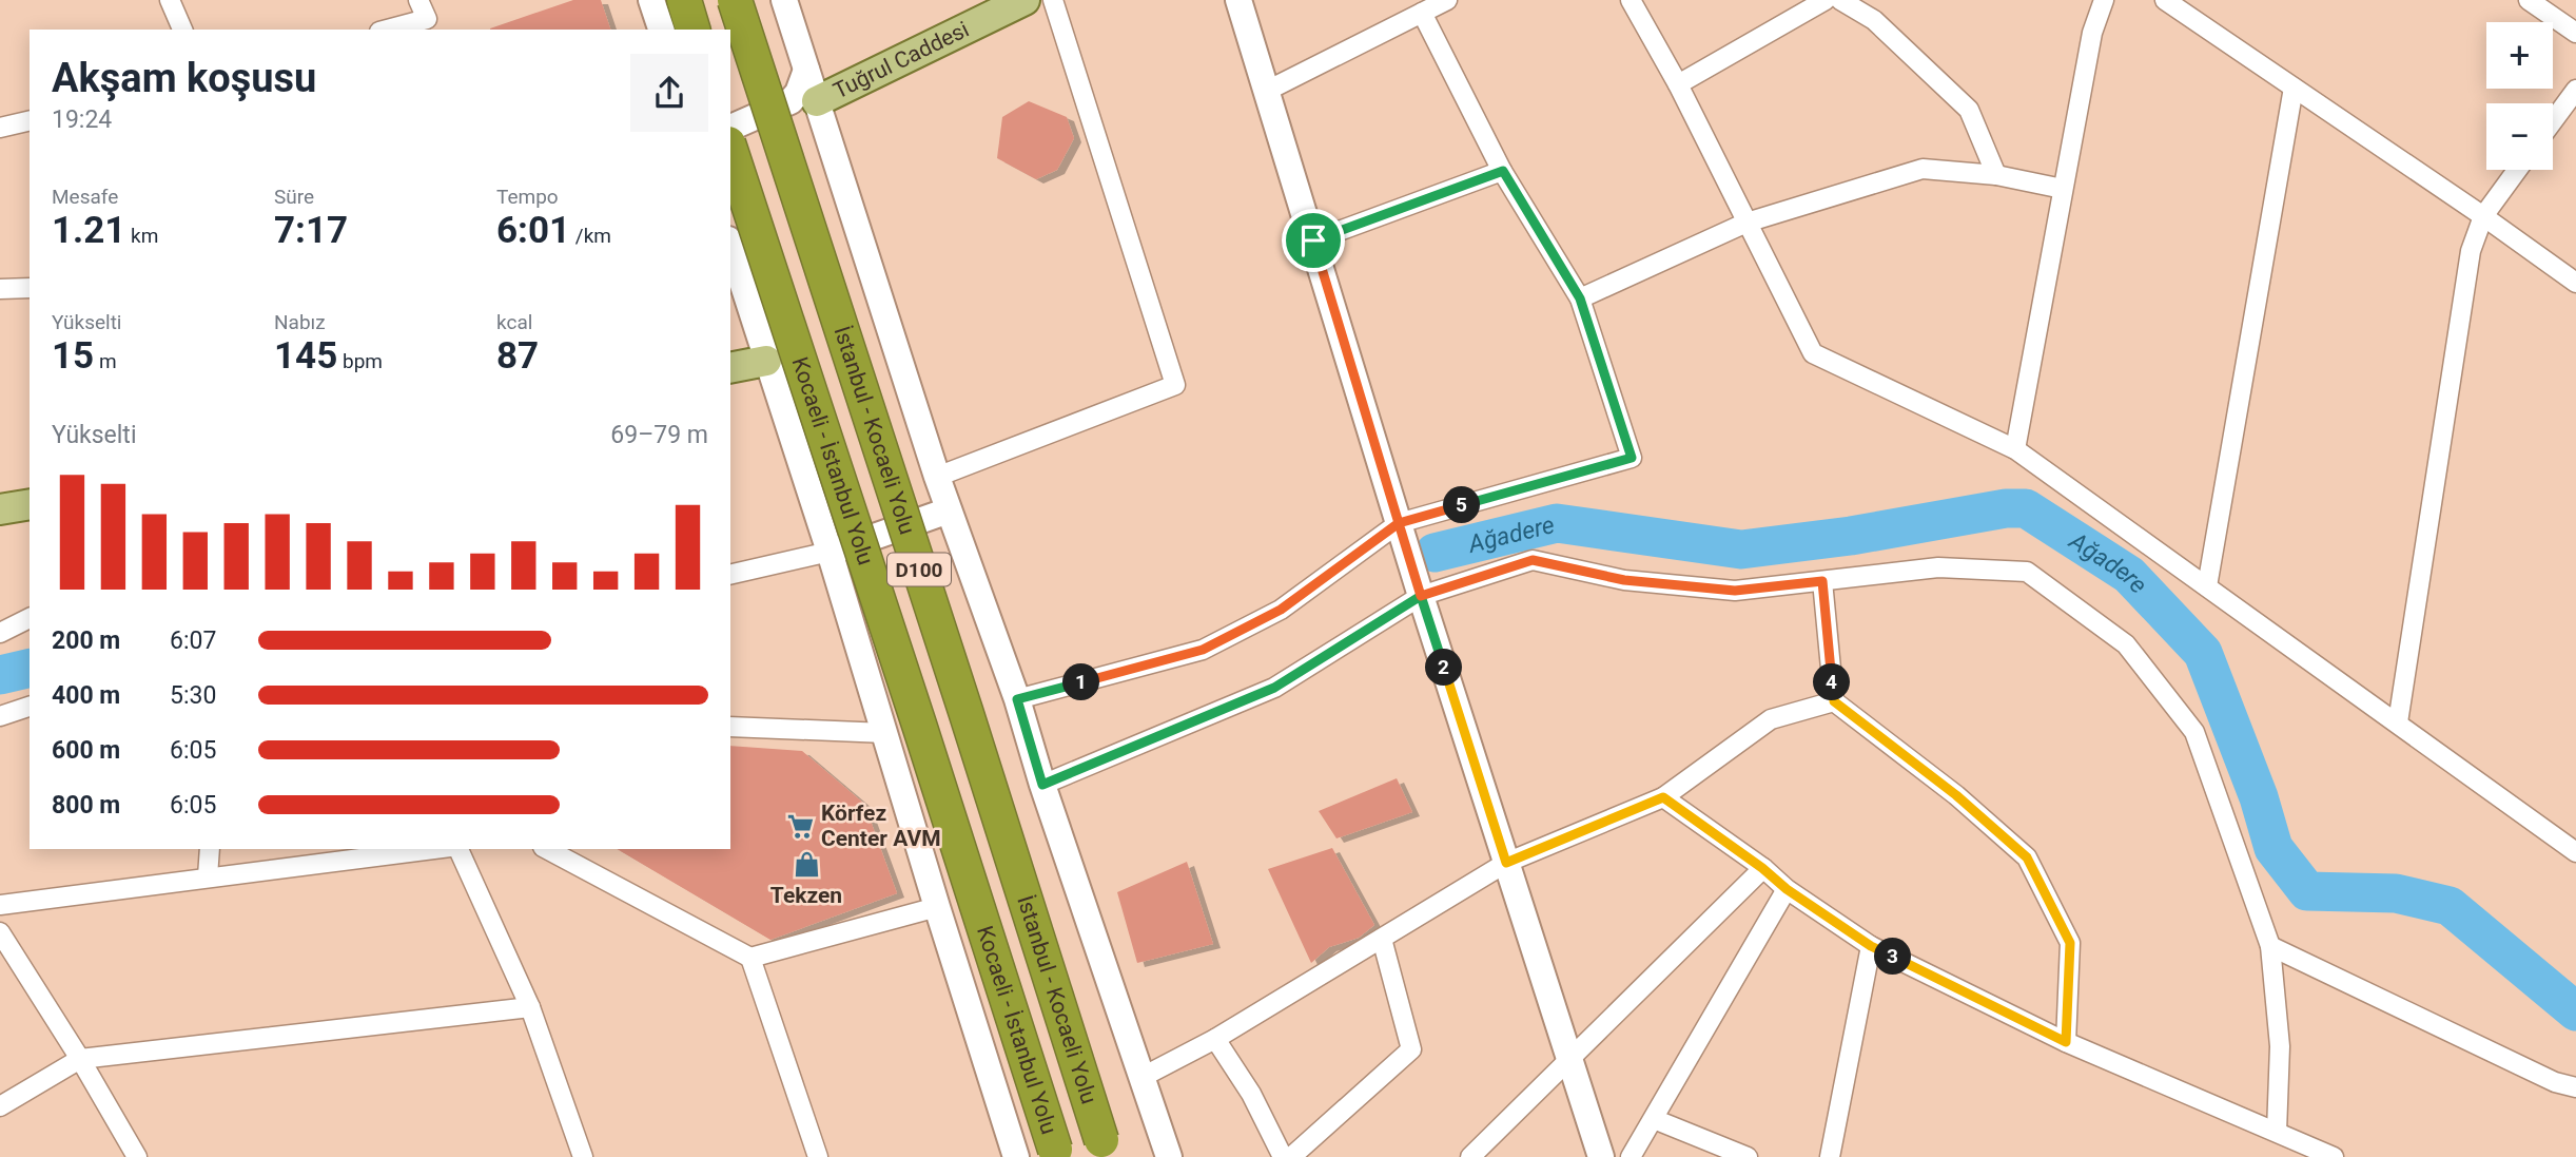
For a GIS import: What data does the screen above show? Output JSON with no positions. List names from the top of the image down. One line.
{"streets":{"highway":["İstanbul - Kocaeli Yolu","Kocaeli - İstanbul Yolu","D100"],"main road":["Tuğrul Caddesi"]},"water":["Ağadere"],"places":{"supermarket":["Körfez Center AVM"],"shop":["Tekzen"]},"page":{"map_buttons":["+","−"],"heading":["Akşam koşusu","19:24"],"stats":[["Mesafe","1.21 km"],["Süre","7:17"],["Tempo","6:01 /km"],["Yükselti","15 m"],["Nabız","145 bpm"],["kcal","87"]],"chart":["Yükselti","69–79 m"],"pins":["5","2","1","4","3"],"list":[{"name":"200 m","note":"6:07"},{"name":"400 m","note":"5:30"},{"name":"600 m","note":"6:05"},{"name":"800 m","note":"6:05"}]}}
